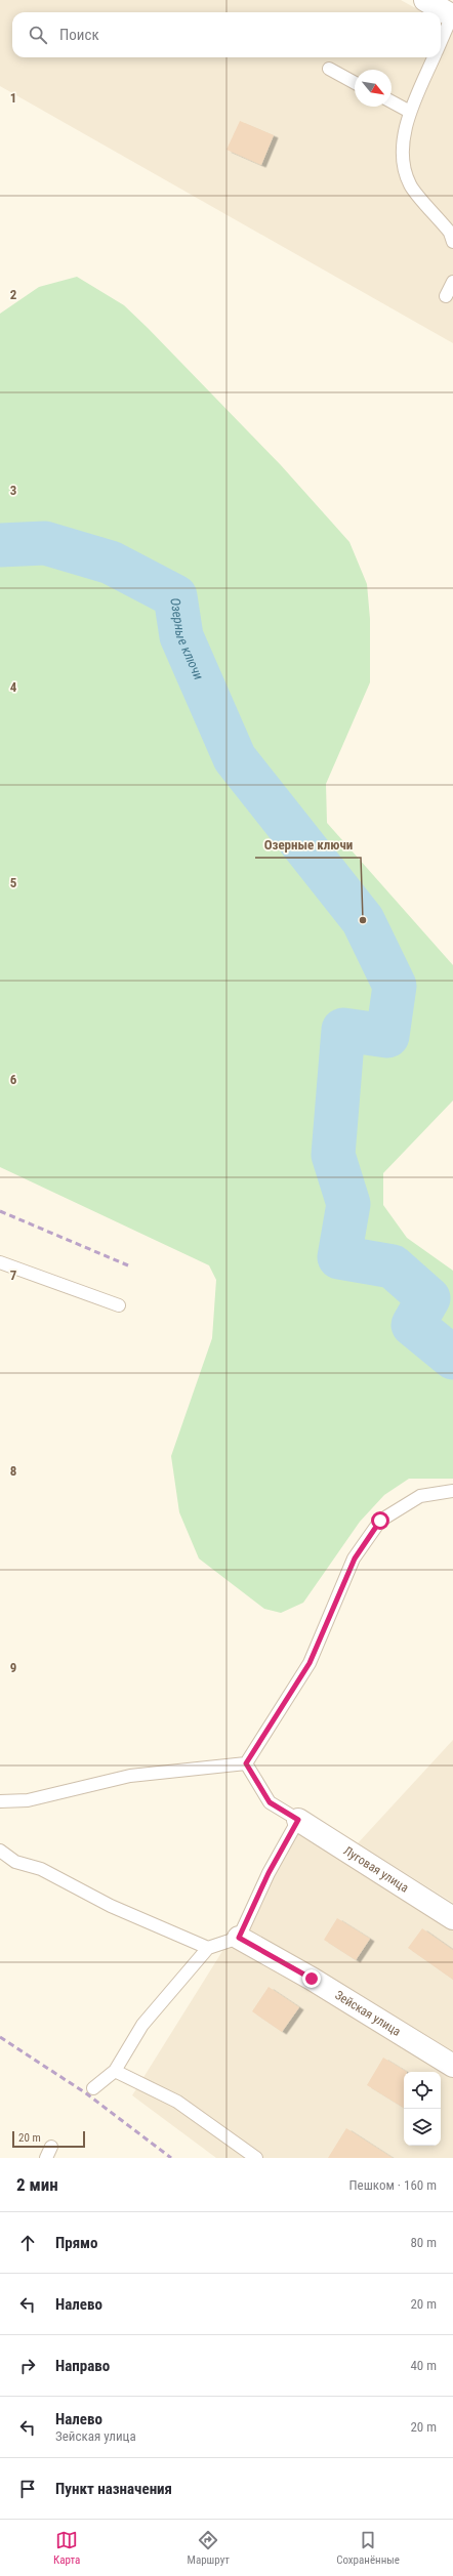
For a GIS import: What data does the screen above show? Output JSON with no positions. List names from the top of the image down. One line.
{"streets":{"street":["Луговая улица","Зейская улица"]},"water":["Озерные ключи"],"places":["Озерные ключи"],"scale_bar":"20 m","north":"bottom right","page":{"search":"Поиск","scale":"20 m","heading":["2 мин","Пешком · 160 m"],"list":[["Прямо","80 m"],["Налево","20 m"],["Направо","40 m"],["Налево","Зейская улица","20 m"],"Пункт назначения"],"nav":["Карта","Маршрут","Сохранённые"]},"grid":{"rows":["1","2","3","4","5","6","7","8","9"]}}
